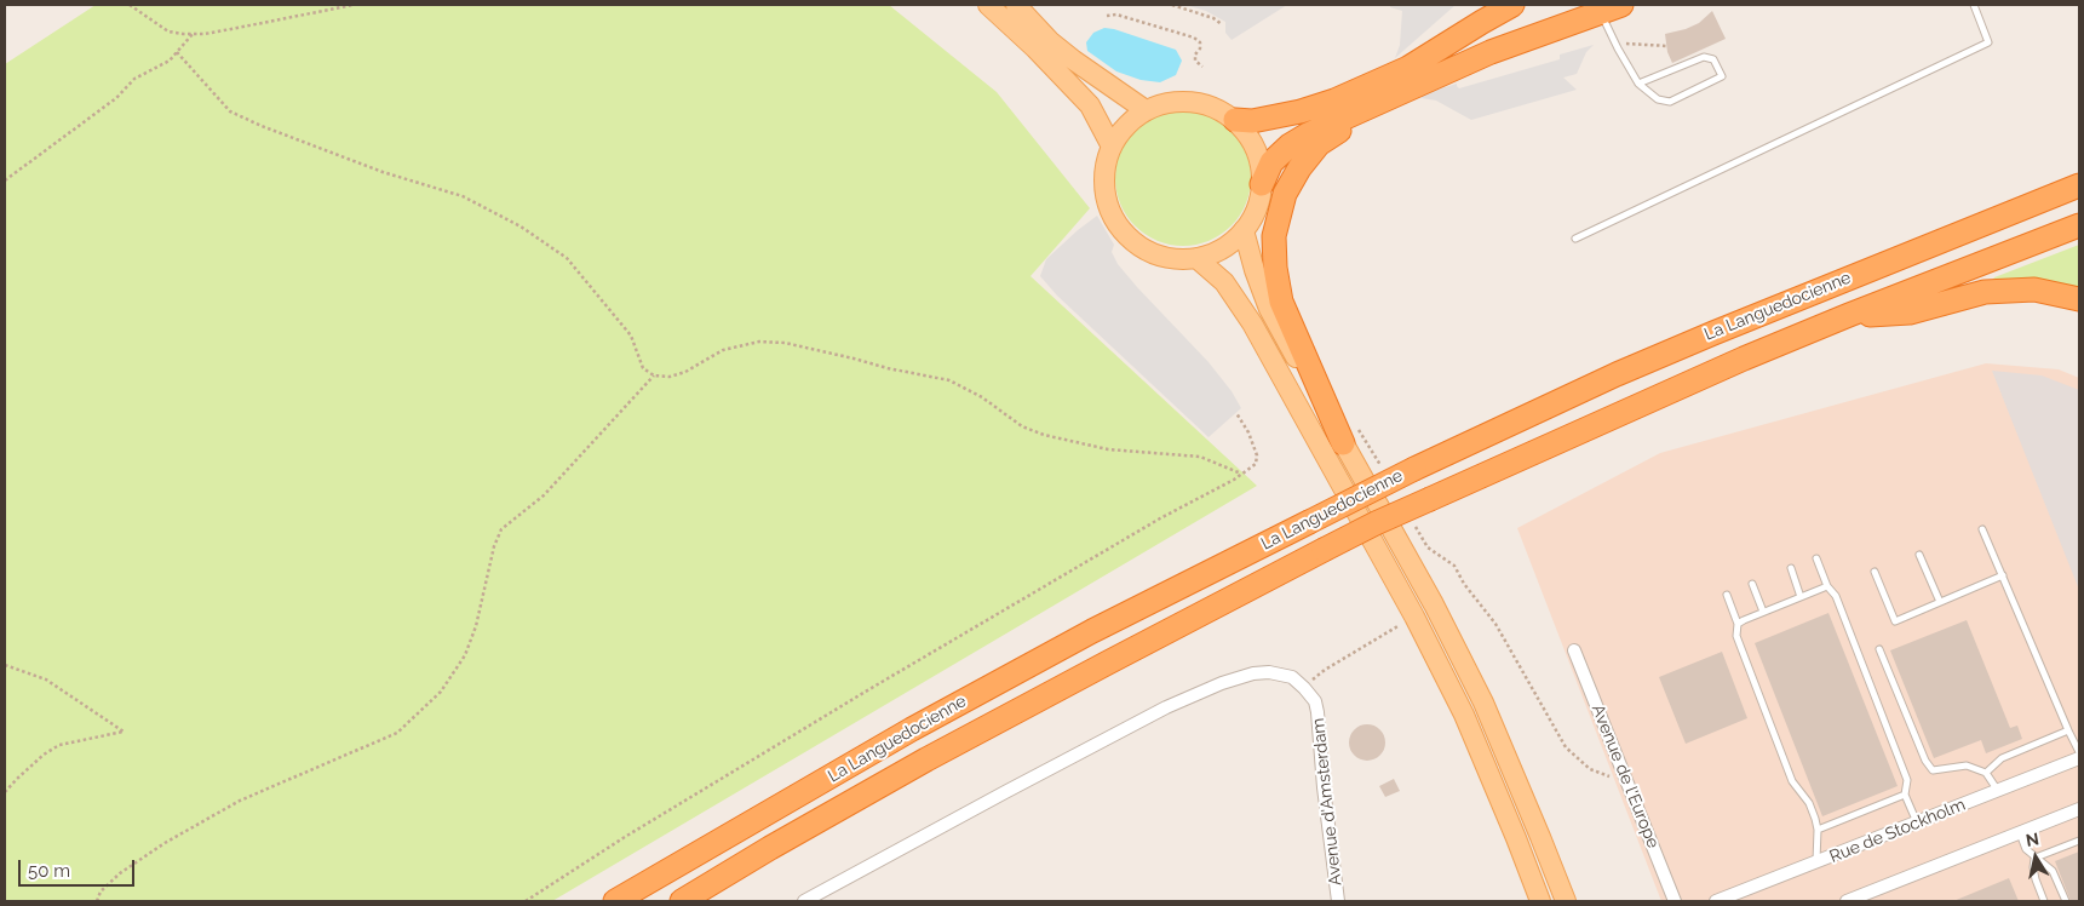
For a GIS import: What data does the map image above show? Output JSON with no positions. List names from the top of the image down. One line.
{"streets":{"highway":["La Languedocienne"],"street":["Avenue de l'Europe","Avenue d'Amsterdam","Rue de Stockholm"]},"scale_bar":"50 m","north":"top"}
